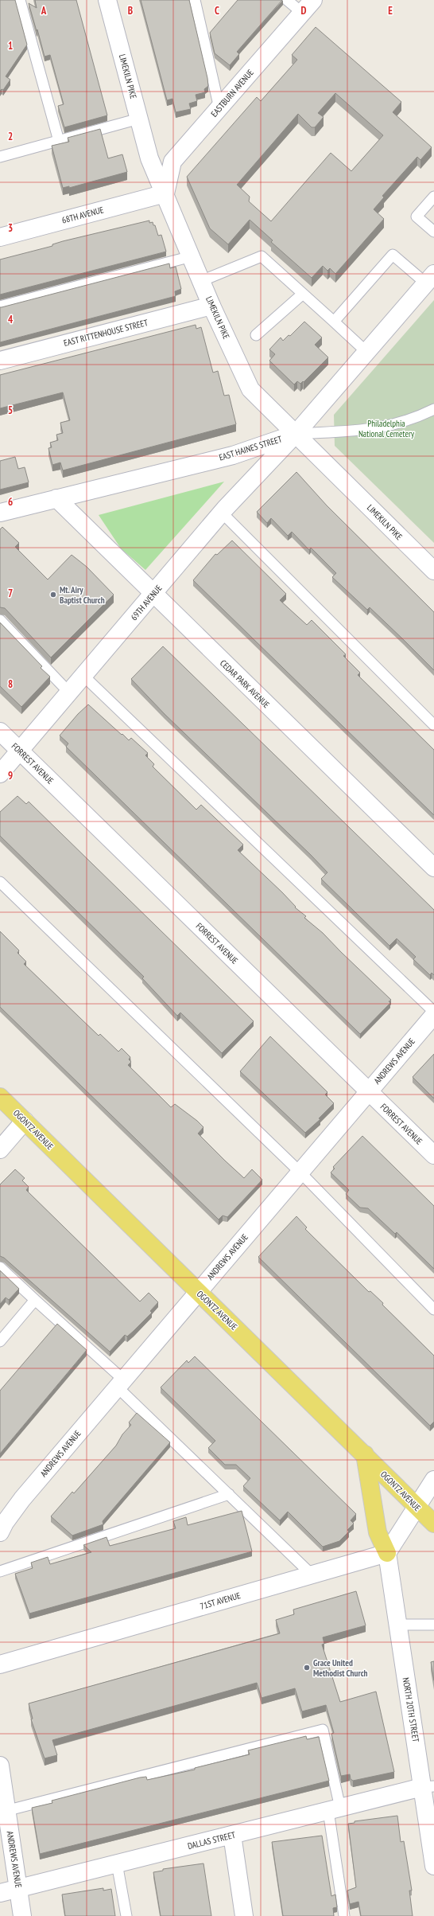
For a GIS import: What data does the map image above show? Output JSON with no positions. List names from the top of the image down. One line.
{"streets":{"main road":["OGONTZ AVENUE"],"street":["LIMEKILN PIKE","EASTBURN AVENUE","68TH AVENUE","EAST RITTENHOUSE STREET","EAST HAINES STREET","69TH AVENUE","CEDAR PARK AVENUE","FORREST AVENUE","ANDREWS AVENUE","71ST AVENUE","NORTH 20TH STREET","DALLAS STREET"]},"crossings":[["LIMEKILN PIKE","EASTBURN AVENUE"],["LIMEKILN PIKE","68TH AVENUE"],["LIMEKILN PIKE","EAST RITTENHOUSE STREET"],["LIMEKILN PIKE","EAST HAINES STREET"],["LIMEKILN PIKE","69TH AVENUE"],["EASTBURN AVENUE","68TH AVENUE"],["EAST HAINES STREET","69TH AVENUE"],["EAST HAINES STREET","CEDAR PARK AVENUE"],["69TH AVENUE","CEDAR PARK AVENUE"],["69TH AVENUE","FORREST AVENUE"],["FORREST AVENUE","ANDREWS AVENUE"],["ANDREWS AVENUE","OGONTZ AVENUE"],["ANDREWS AVENUE","DALLAS STREET"],["71ST AVENUE","NORTH 20TH STREET"],["NORTH 20TH STREET","DALLAS STREET"]],"parks":["Philadelphia National Cemetery"],"places":["Mt. Airy Baptist Church","Grace United Methodist Church"],"grid":{"columns":["A","B","C","D","E"],"rows":["1","2","3","4","5","6","7","8","9"]}}
